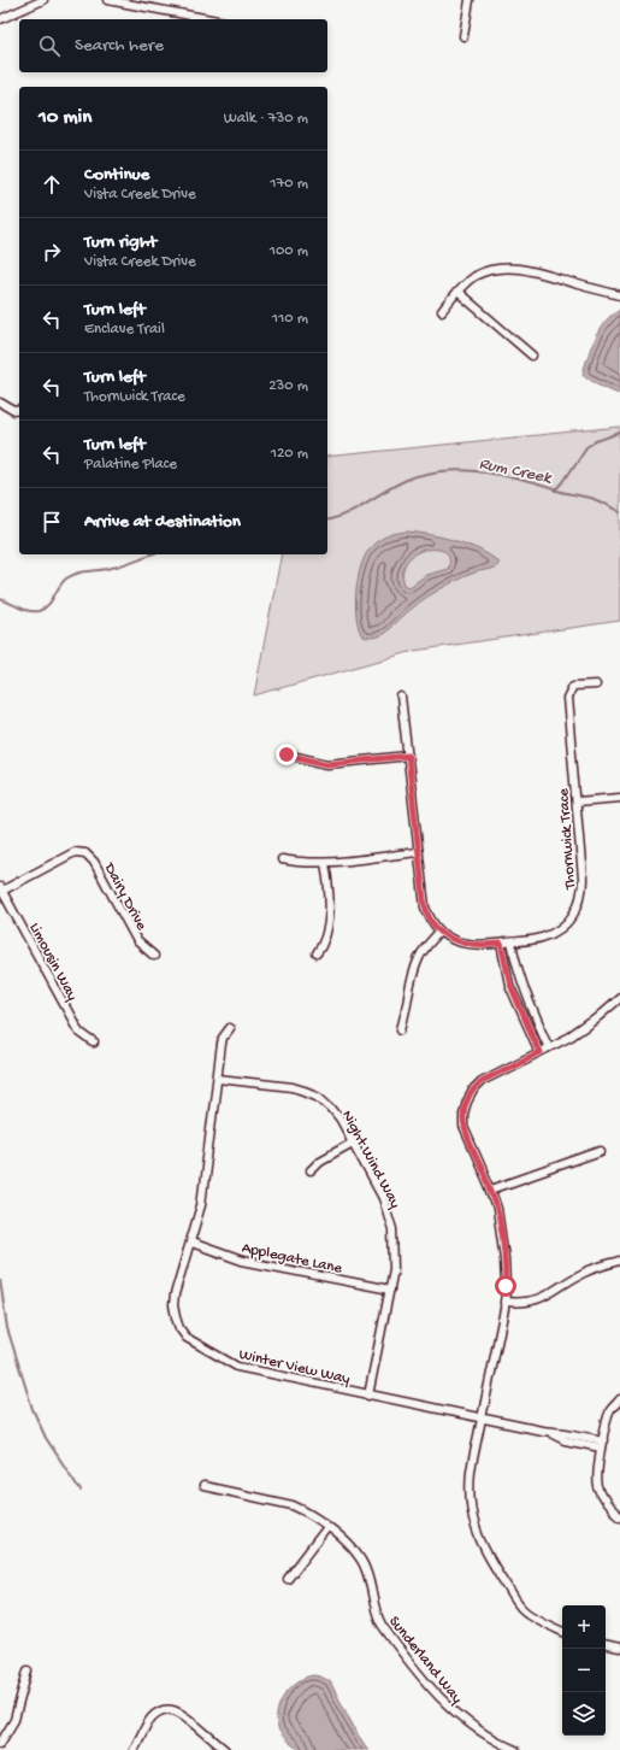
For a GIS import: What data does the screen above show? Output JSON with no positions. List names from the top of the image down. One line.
{"streets":{"street":["Thornwick Trace","Dairy Drive","Limousin Way","Night Wind Way","Applegate Lane","Winter View Way","Sunderland Way"]},"crossings":[["Dairy Drive","Limousin Way"],["Night Wind Way","Applegate Lane"],["Night Wind Way","Winter View Way"],["Applegate Lane","Winter View Way"]],"water":["Rum Creek"],"page":{"search":"Search here","heading":["10 min","Walk · 730 m"],"list":[["Continue","Vista Creek Drive","170 m"],["Turn right","Vista Creek Drive","100 m"],["Turn left","Enclave Trail","110 m"],["Turn left","Thornwick Trace","230 m"],["Turn left","Palatine Place","120 m"],"Arrive at destination"],"map_buttons":["+","−"]}}
